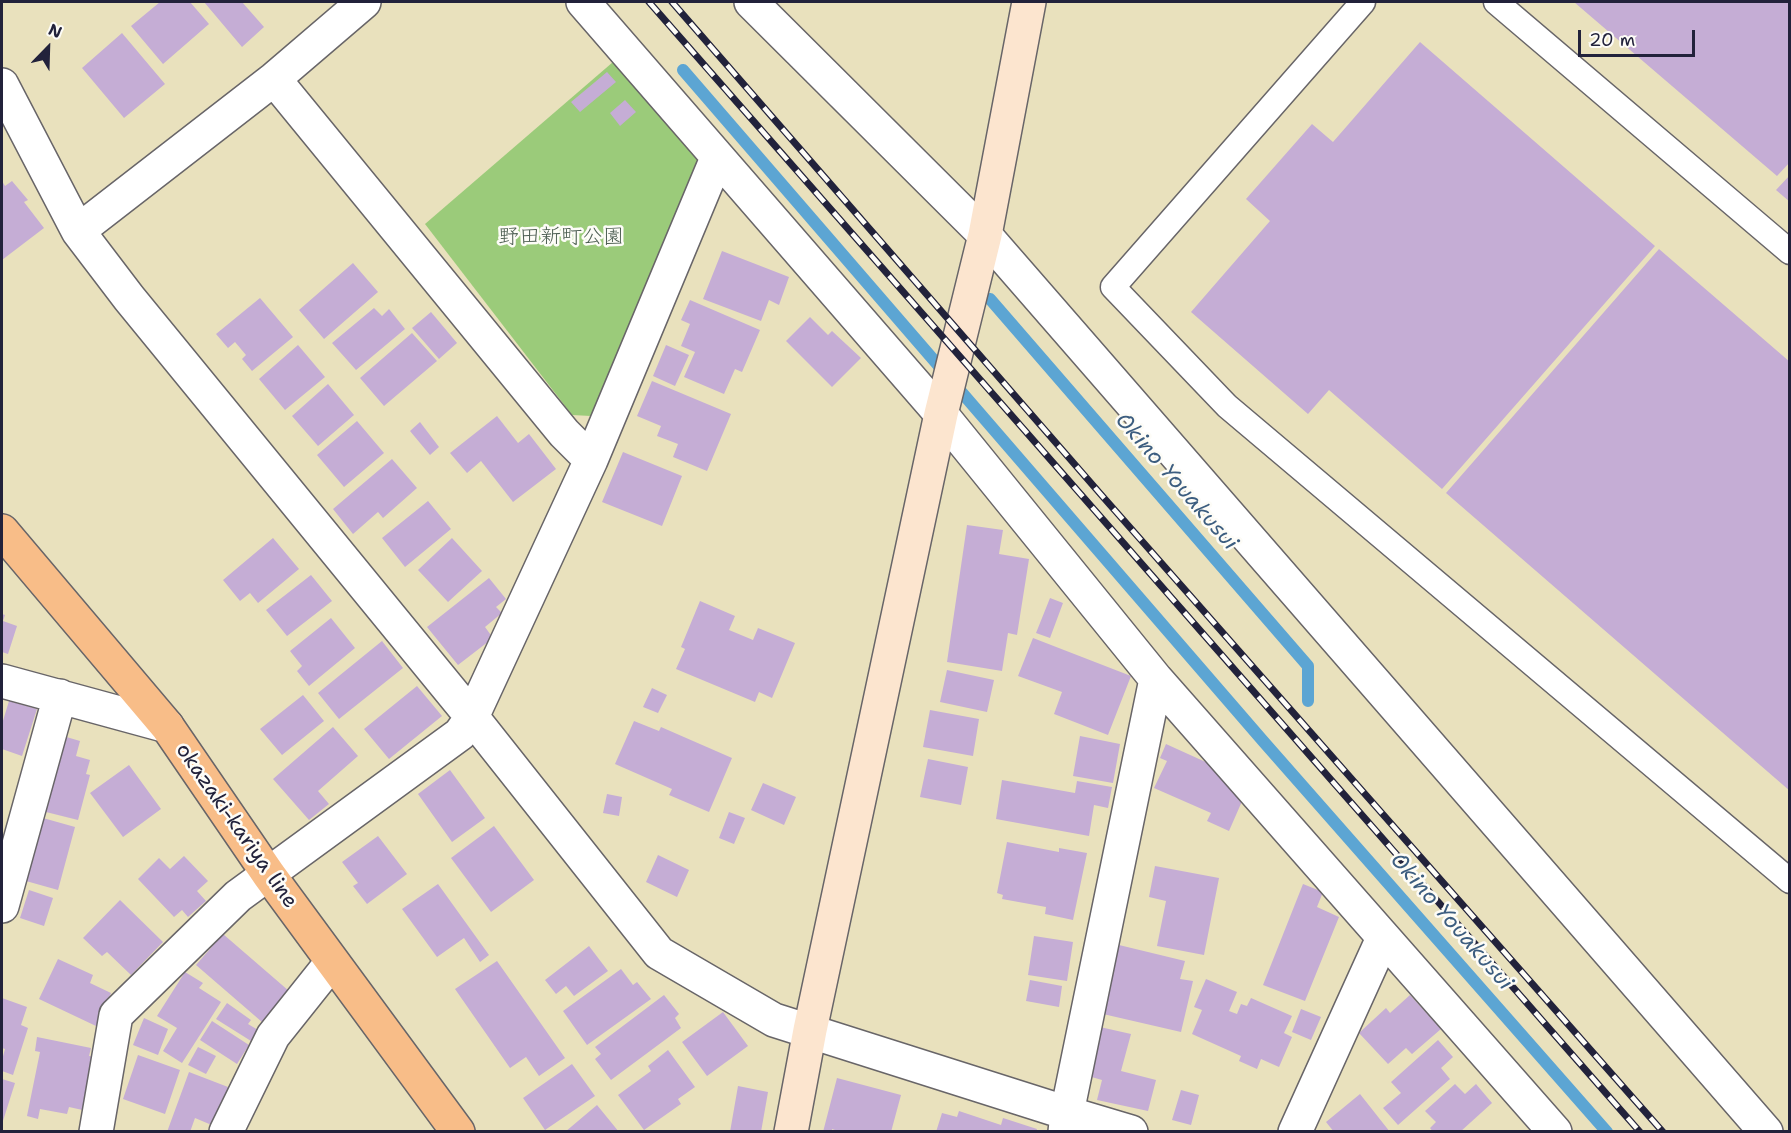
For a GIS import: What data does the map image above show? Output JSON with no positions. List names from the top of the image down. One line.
{"streets":{"main road":["okazaki-kariya line"]},"water":["Okino Youakusui"],"parks":["野田新町公園"],"scale_bar":"20 m","north":"top right"}
